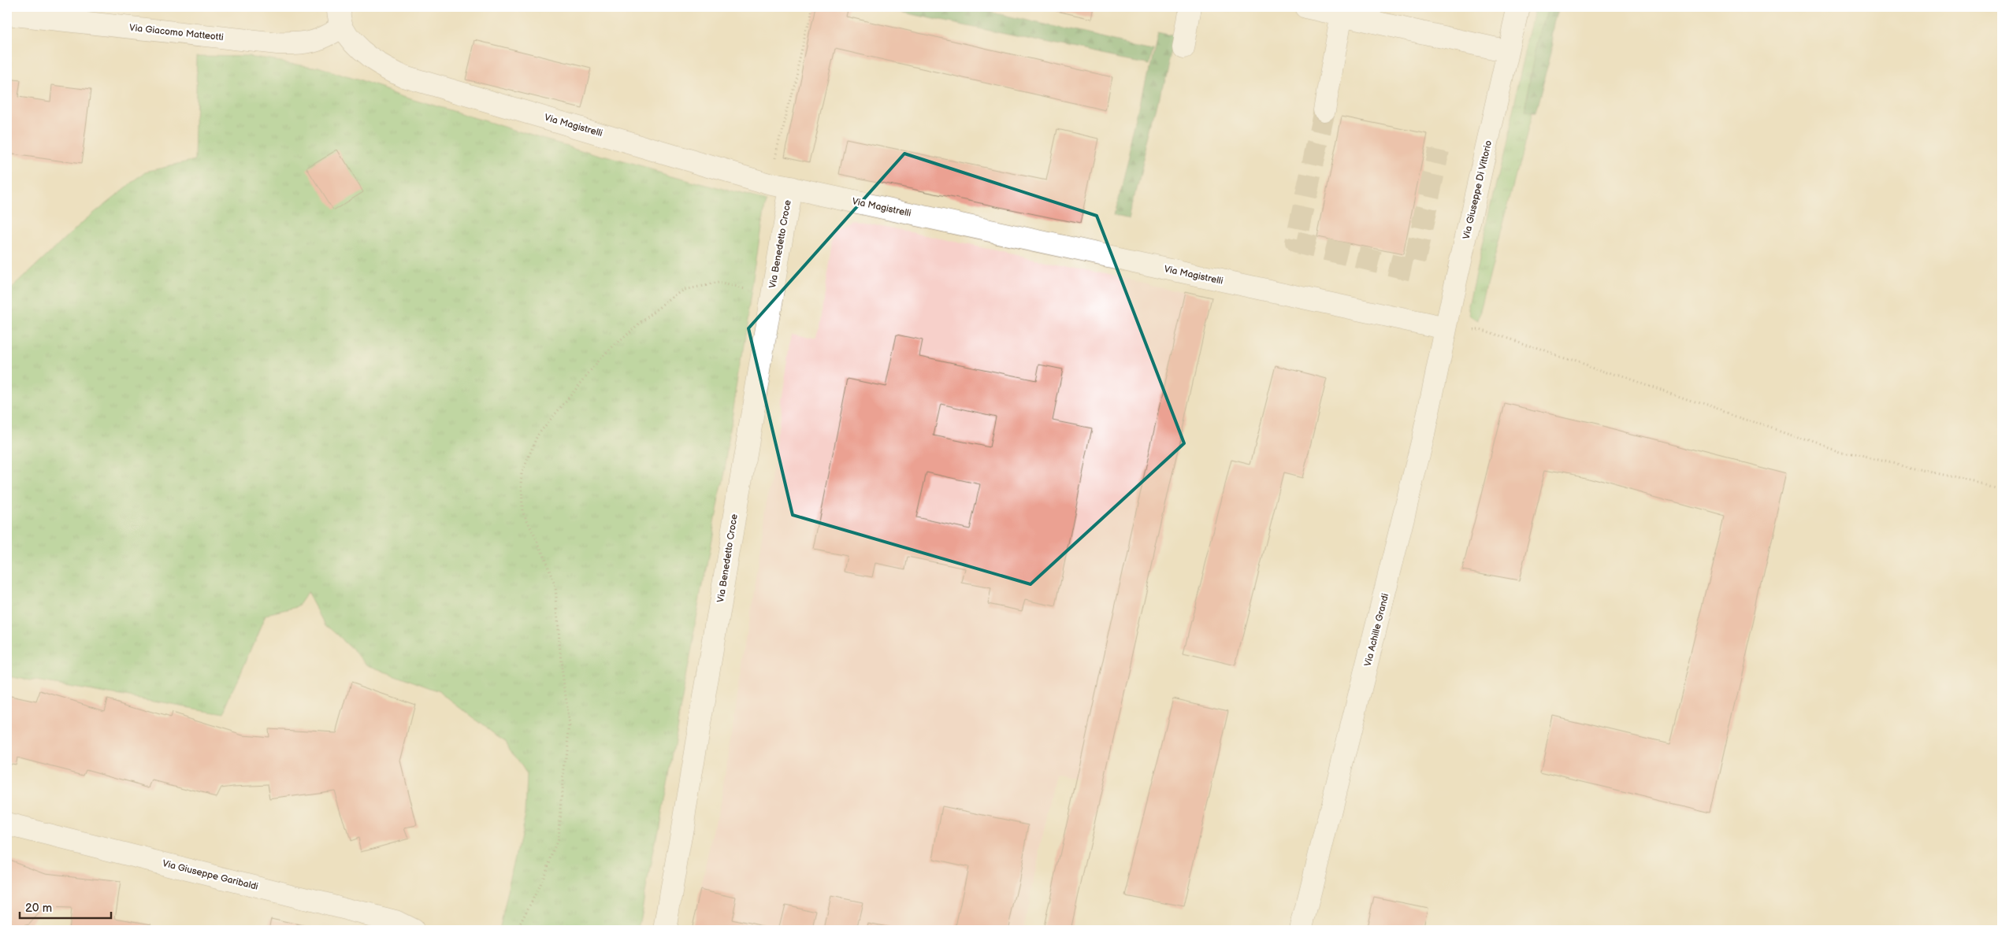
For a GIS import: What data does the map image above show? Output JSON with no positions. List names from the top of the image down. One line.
{"streets":{"street":["Via Giacomo Matteotti","Via Magistrelli","Via Giuseppe Di Vittorio","Via Benedetto Croce","Via Achille Grandi","Via Giuseppe Garibaldi"]},"crossings":[["Via Giacomo Matteotti","Via Magistrelli"],["Via Magistrelli","Via Giuseppe Di Vittorio"],["Via Magistrelli","Via Benedetto Croce"],["Via Magistrelli","Via Achille Grandi"],["Via Giuseppe Di Vittorio","Via Achille Grandi"]],"scale_bar":"20 m"}
